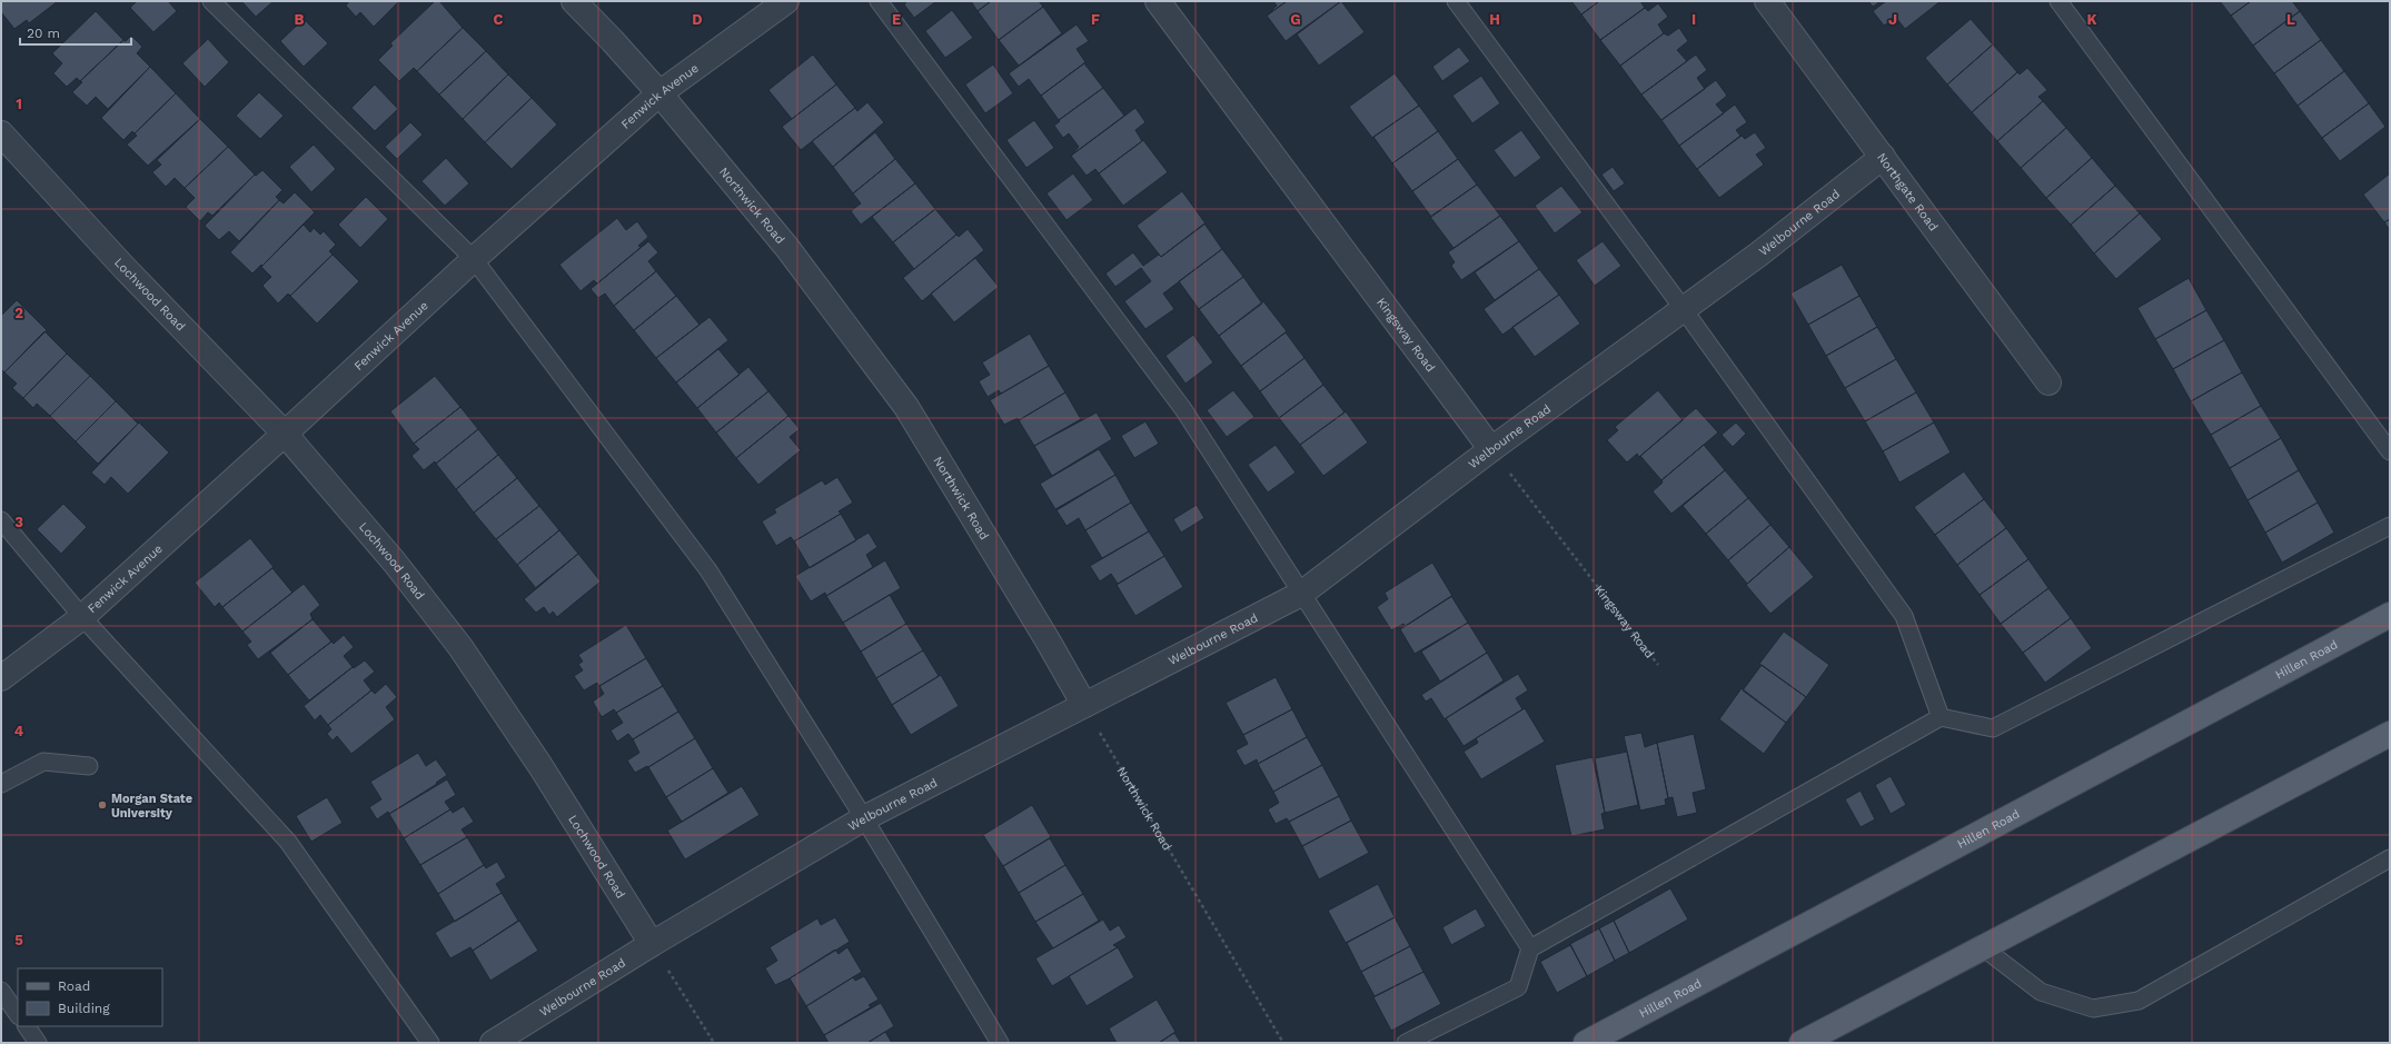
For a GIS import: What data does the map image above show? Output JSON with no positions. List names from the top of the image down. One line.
{"streets":{"main road":["Hillen Road"],"street":["Fenwick Avenue","Northgate Road","Northwick Road","Welbourne Road","Lochwood Road","Kingsway Road"]},"crossings":[["Fenwick Avenue","Northwick Road"],["Fenwick Avenue","Lochwood Road"],["Northgate Road","Welbourne Road"],["Northwick Road","Welbourne Road"],["Welbourne Road","Lochwood Road"],["Welbourne Road","Kingsway Road"]],"places":["Morgan State University"],"legend":["Road","Building"],"scale_bar":"20 m","grid":{"columns":["B","C","D","E","F","G","H","I","J","K","L"],"rows":["1","2","3","4","5"]}}
